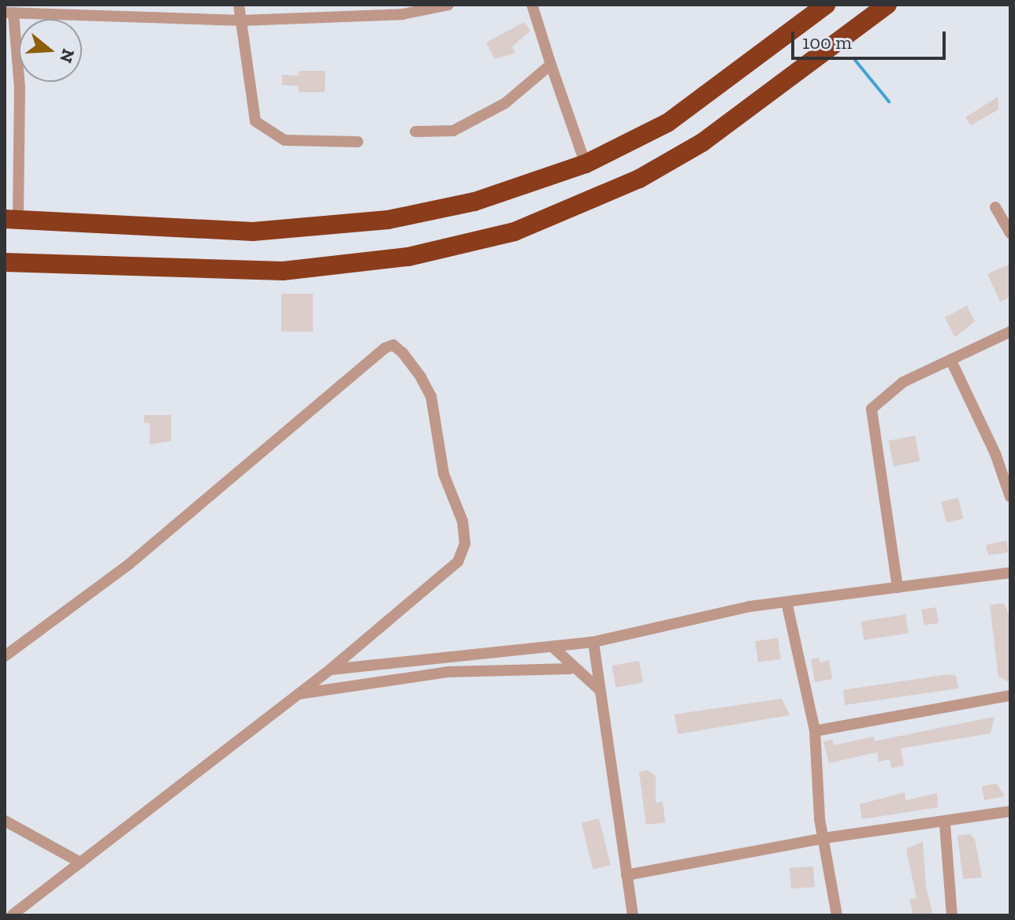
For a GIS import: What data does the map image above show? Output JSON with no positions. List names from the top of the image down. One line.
{"scale_bar":"100 m","north":"right"}
